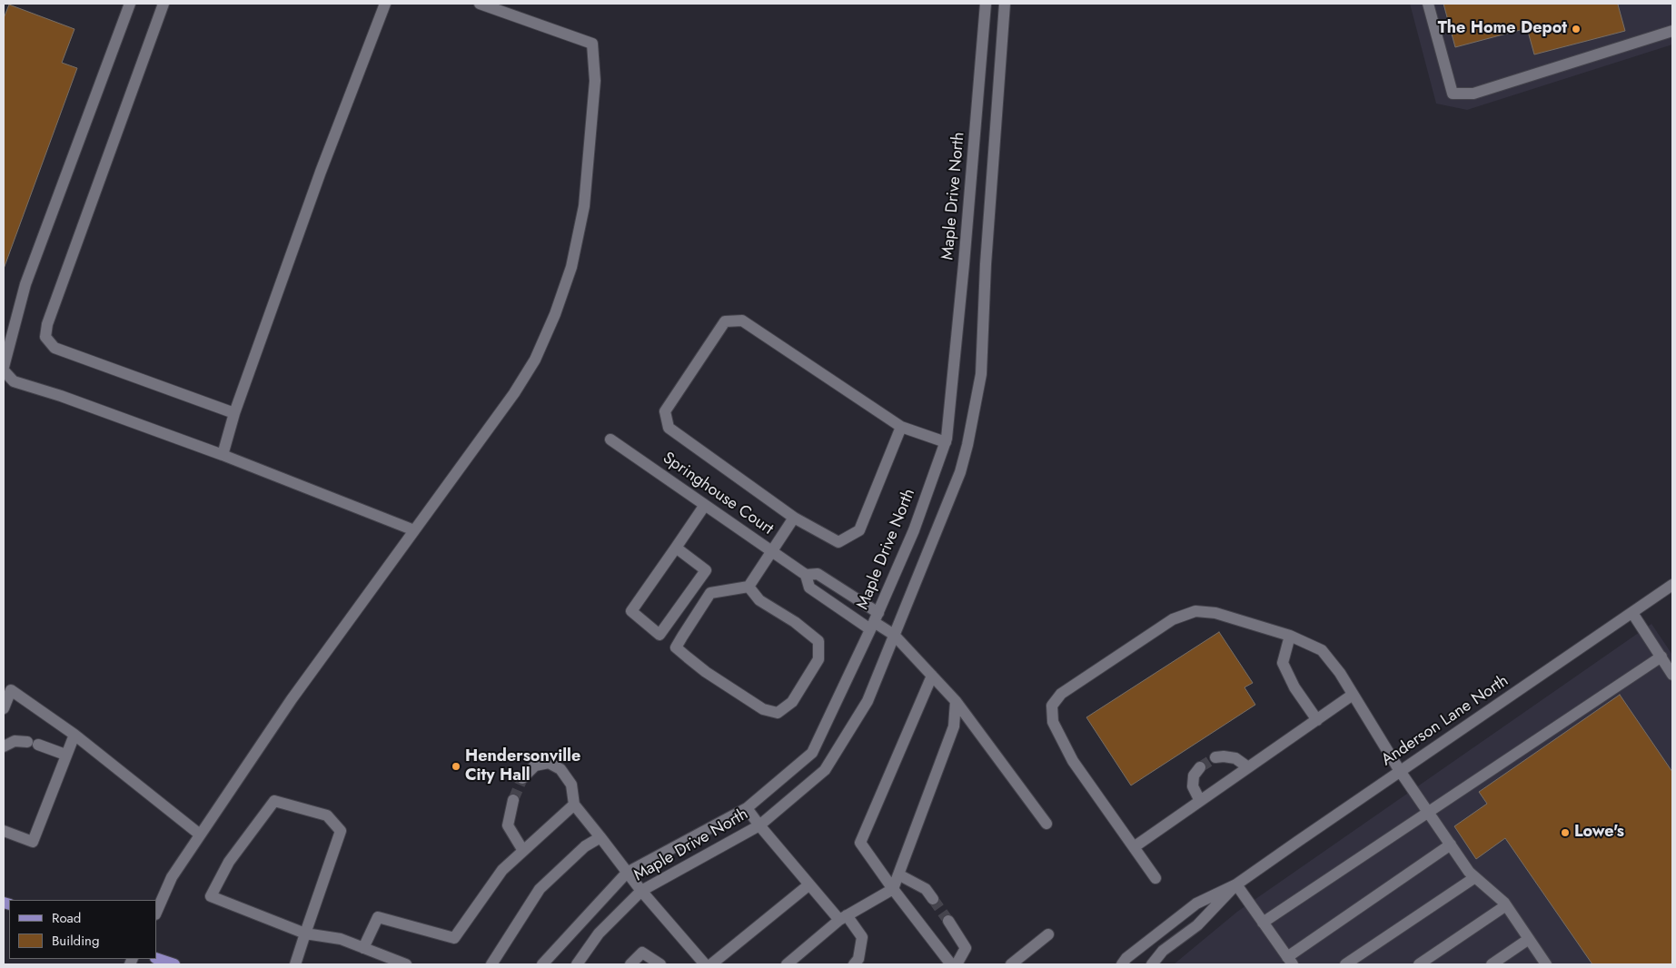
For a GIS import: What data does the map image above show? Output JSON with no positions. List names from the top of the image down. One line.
{"streets":{"street":["Maple Drive North","Springhouse Court","Anderson Lane North"]},"places":["The Home Depot","Hendersonville City Hall","Lowe's"],"legend":["Road","Building"]}
